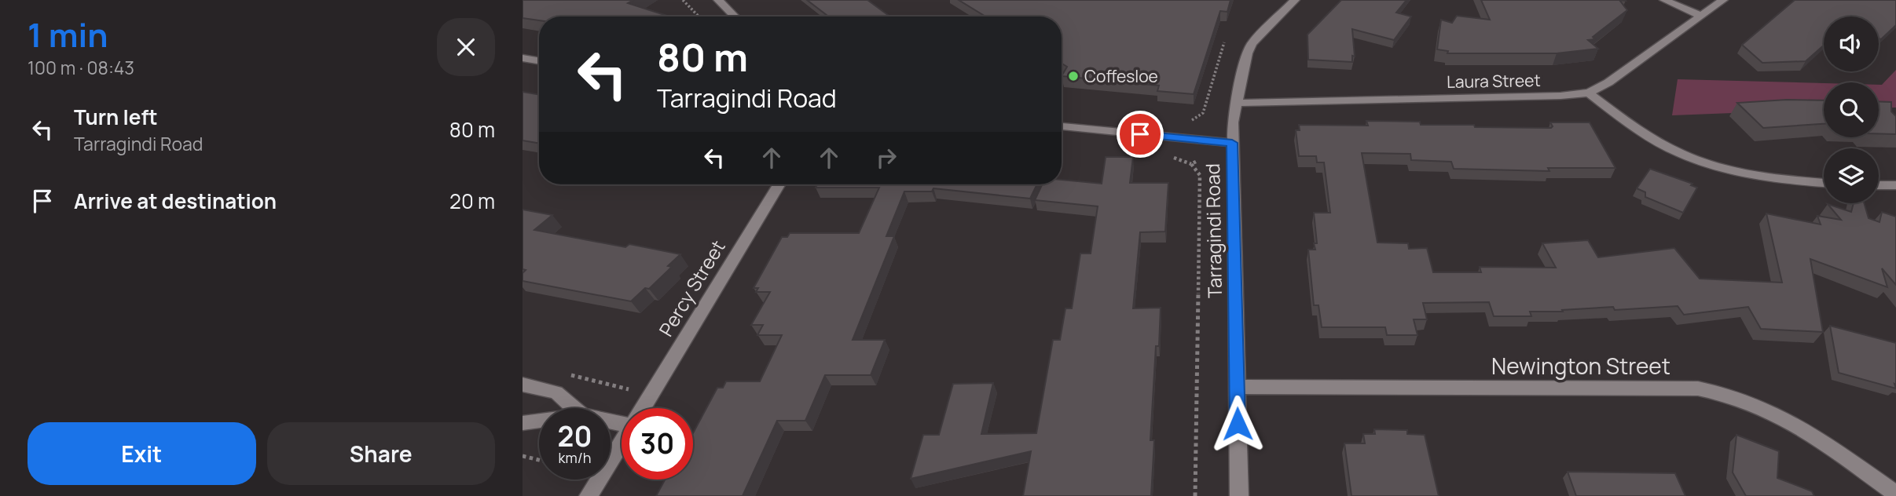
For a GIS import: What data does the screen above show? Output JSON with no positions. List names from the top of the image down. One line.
{"streets":{"street":["Laura Street","Tarragindi Road","Percy Street","Newington Street"]},"crossings":[["Tarragindi Road","Newington Street"]],"places":["Coffesloe"],"page":{"heading":["1 min","100 m · 08:43"],"turn":["80 m","Tarragindi Road"],"list":[{"name":"Turn left","note":"Tarragindi Road","value":"80 m"},{"name":"Arrive at destination","value":"20 m"}],"speed":"20 km/h","limit":"30","buttons":["Exit","Share"]}}
